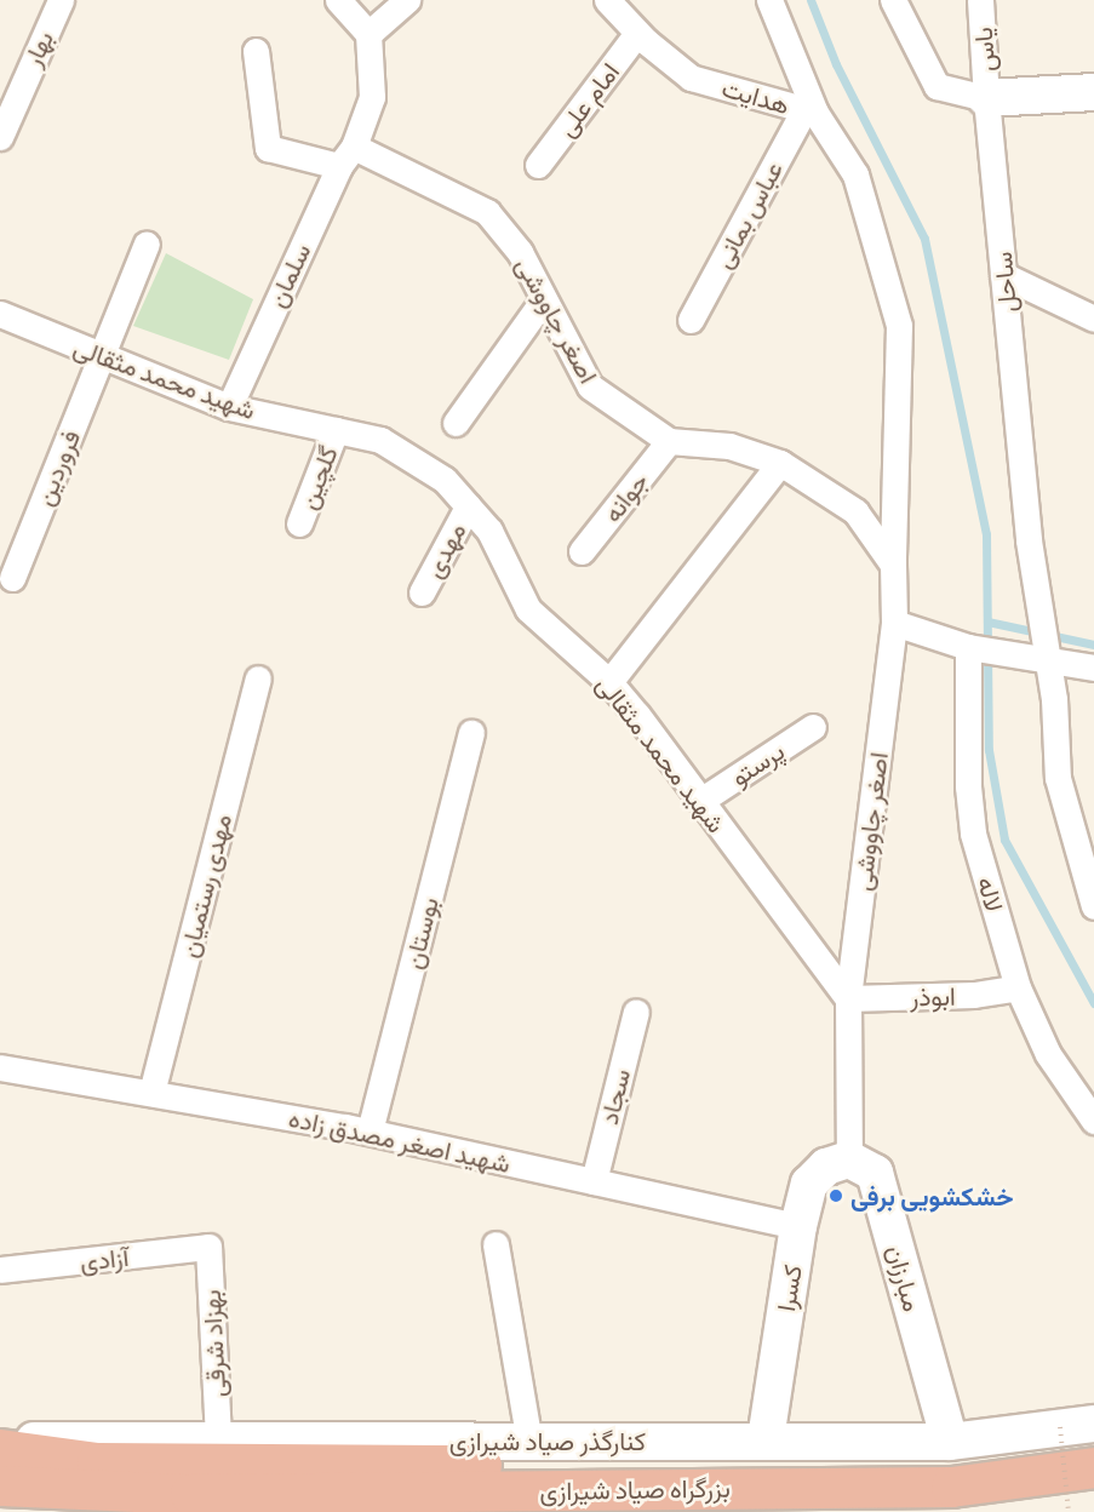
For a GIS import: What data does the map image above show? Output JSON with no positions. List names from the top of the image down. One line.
{"streets":{"highway":["بزرگراه صیاد شیرازی"],"main road":["مبارزان","کسرا","کنارگذر صیاد شیرازی"],"street":["بهار","یاس","هدایت","امام علی","عباس بمانی","سلمان","ساحل","اصغر چاووشی","شهید محمد مثقالی","فروردین","گلچین","جوانه","مهدی","پرستو","مهدی رستمیان","لاله","بوستان","ابوذر","سجاد","شهید اصغر مصدق زاده","آزادی","بهزاد شرقی"]},"crossings":[["یاس","ساحل"],["هدایت","امام علی"],["هدایت","عباس بمانی"],["هدایت","اصغر چاووشی"],["عباس بمانی","اصغر چاووشی"],["سلمان","اصغر چاووشی"],["سلمان","شهید محمد مثقالی"],["اصغر چاووشی","شهید محمد مثقالی"],["اصغر چاووشی","جوانه"],["اصغر چاووشی","ابوذر"],["شهید محمد مثقالی","فروردین"],["شهید محمد مثقالی","گلچین"],["شهید محمد مثقالی","مهدی"],["شهید محمد مثقالی","پرستو"],["شهید محمد مثقالی","ابوذر"],["مهدی رستمیان","شهید اصغر مصدق زاده"],["لاله","ابوذر"],["بوستان","شهید اصغر مصدق زاده"],["سجاد","شهید اصغر مصدق زاده"],["شهید اصغر مصدق زاده","کسرا"],["آزادی","بهزاد شرقی"],["مبارزان","کسرا"],["مبارزان","کنارگذر صیاد شیرازی"],["کسرا","کنارگذر صیاد شیرازی"],["بهزاد شرقی","کنارگذر صیاد شیرازی"]],"places":["خشکشویی برفی"]}
